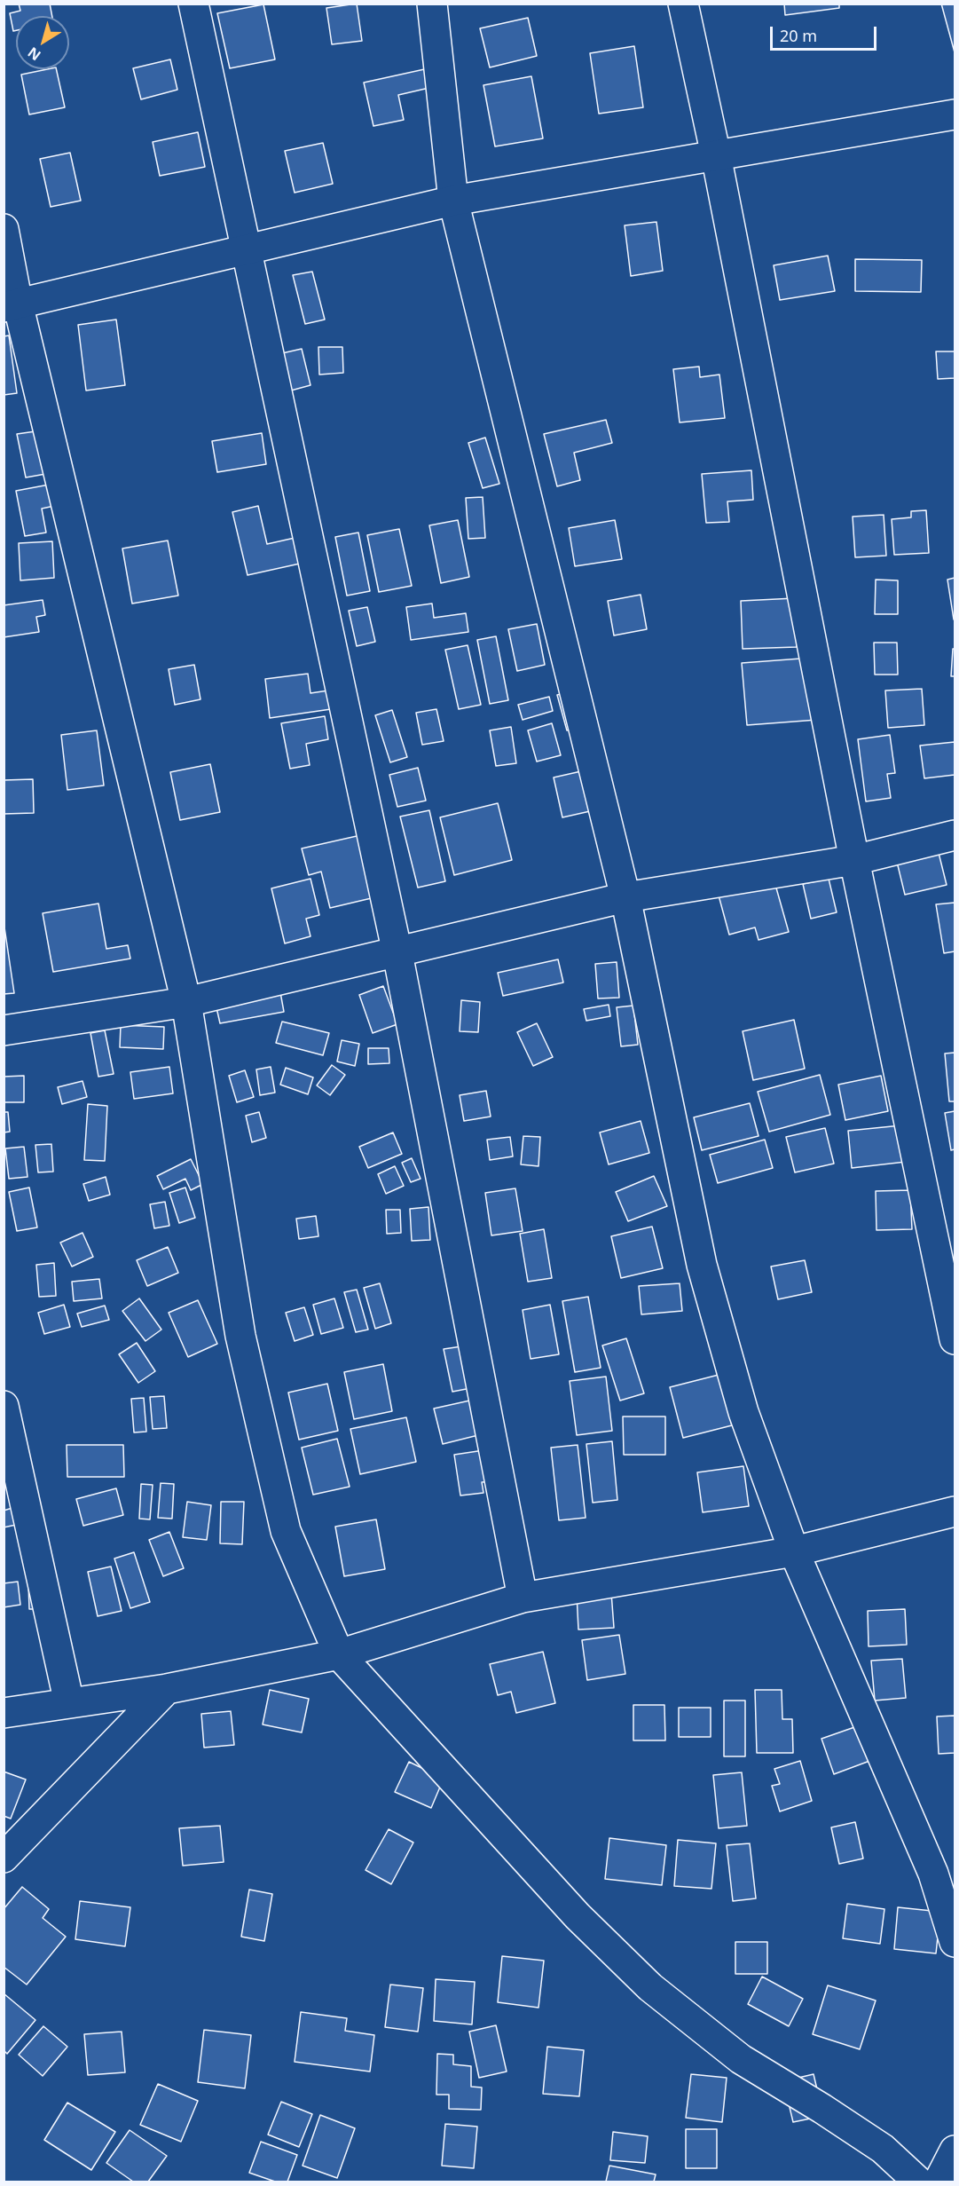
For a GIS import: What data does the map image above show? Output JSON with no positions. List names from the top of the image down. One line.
{"scale_bar":"20 m","north":"bottom left"}
